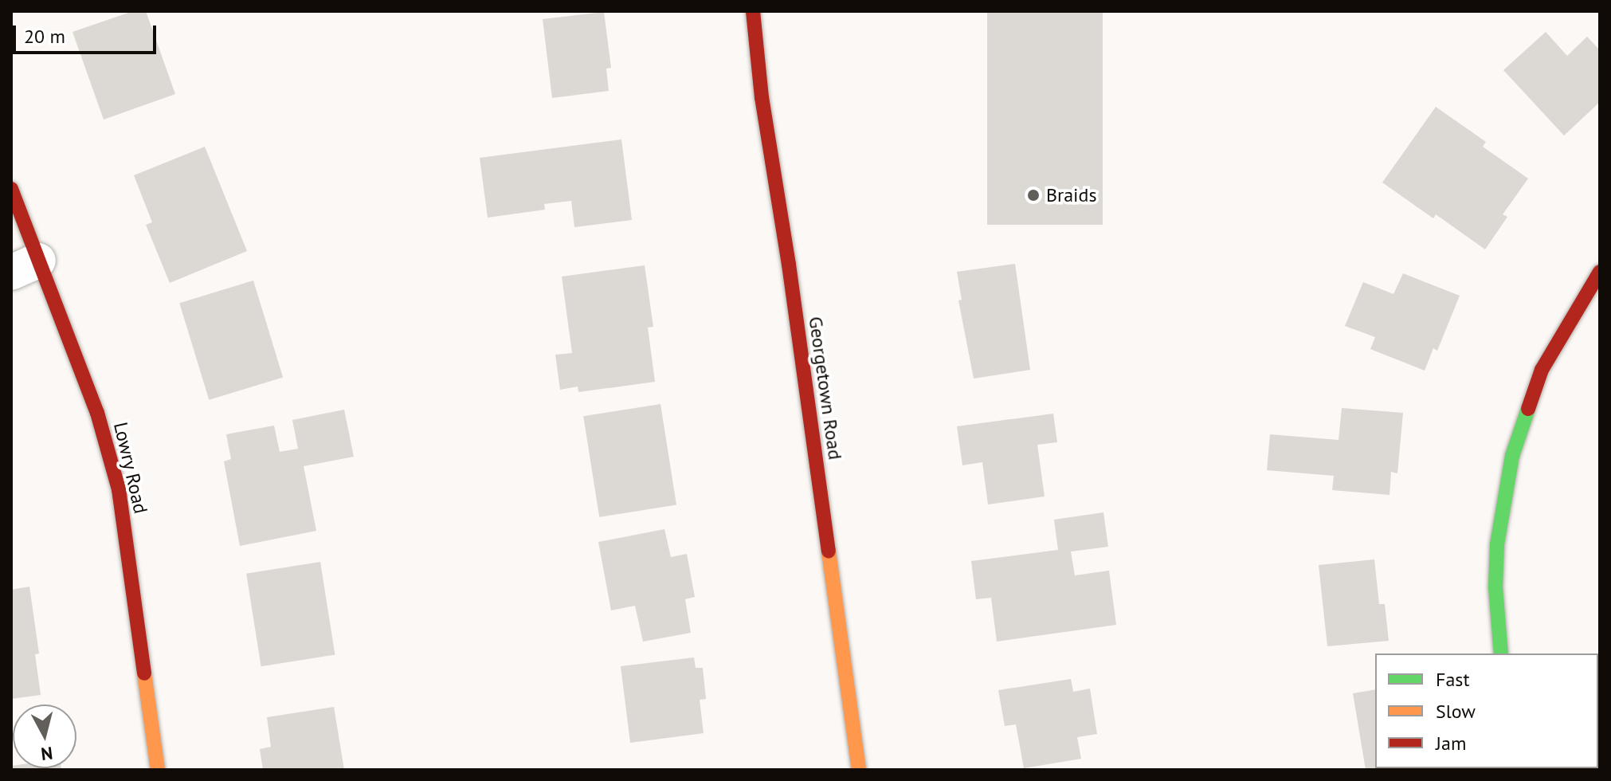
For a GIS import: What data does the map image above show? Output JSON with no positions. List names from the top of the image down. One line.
{"streets":{"street":["Georgetown Road","Lowry Road"]},"places":["Braids"],"legend":["Fast","Slow","Jam"],"scale_bar":"20 m","north":"bottom"}
